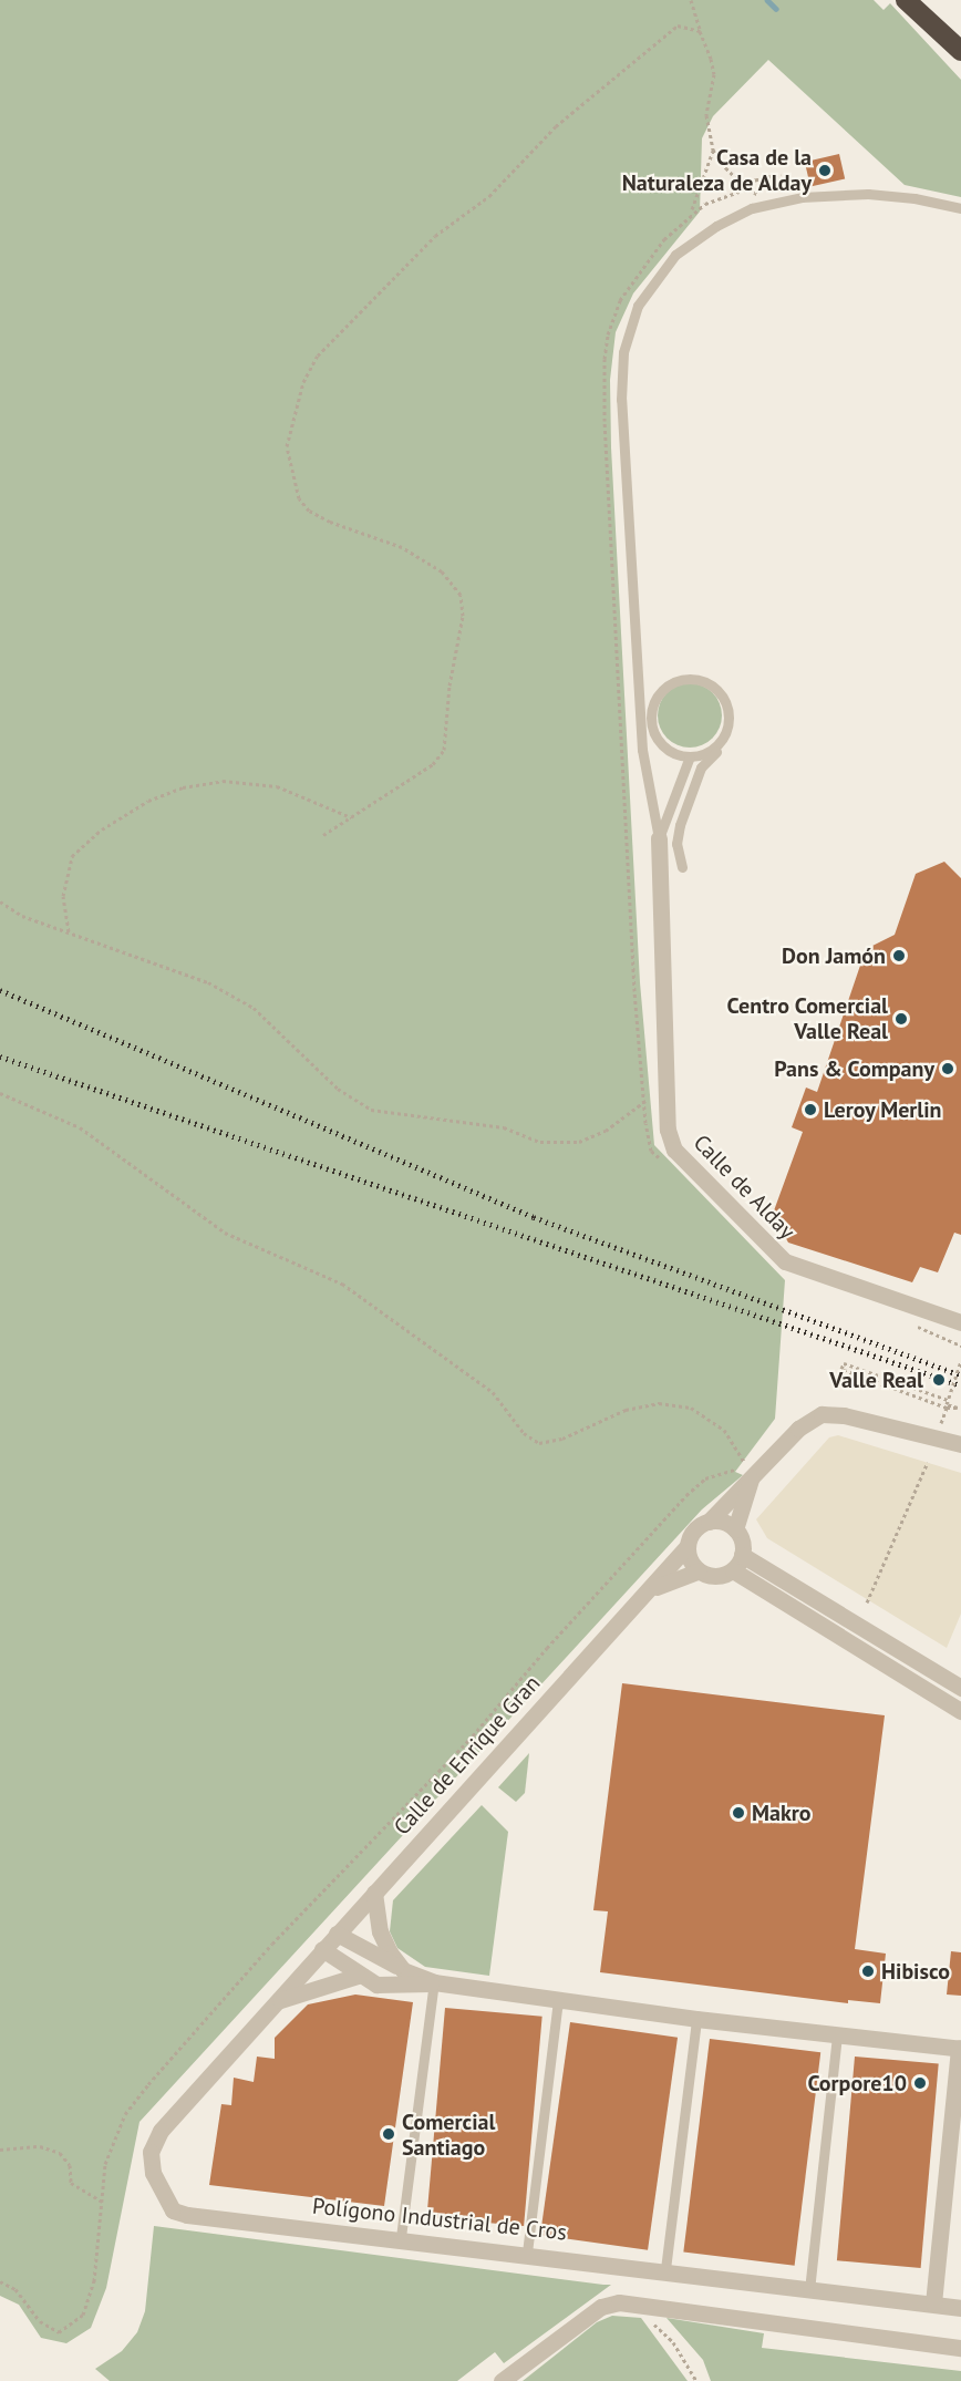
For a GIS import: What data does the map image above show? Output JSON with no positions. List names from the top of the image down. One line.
{"streets":{"street":["Calle de Alday","Calle de Enrique Gran","Polígono Industrial de Cros"]},"crossings":[["Calle de Enrique Gran","Polígono Industrial de Cros"]],"places":["Casa de la Naturaleza de Alday","Don Jamón","Centro Comercial Valle Real","Pans & Company","Leroy Merlin","Valle Real","Makro","Hibisco","Corpore10","Comercial Santiago"]}
